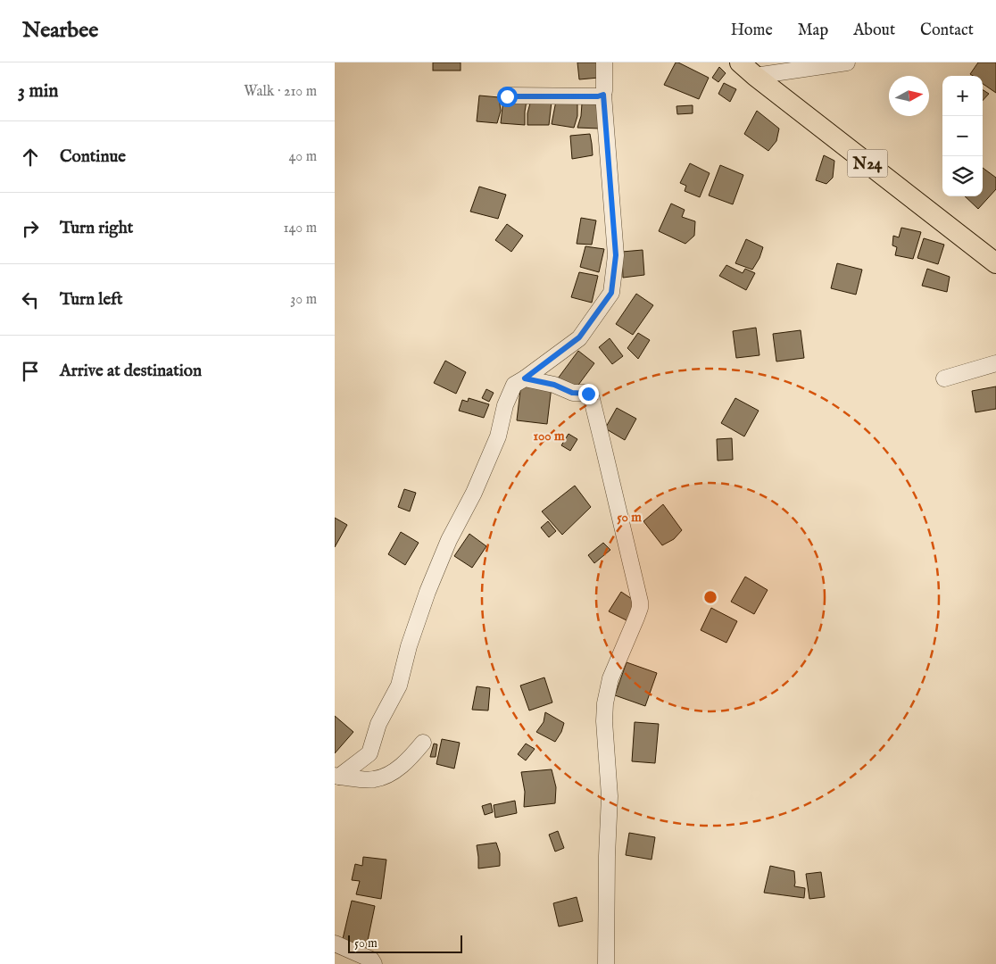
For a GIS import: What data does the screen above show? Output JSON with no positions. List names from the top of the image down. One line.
{"streets":{"main road":["N24"]},"scale_bar":"50 m","north":"right","page":{"header":"Nearbee","nav":["Home","Map","About","Contact"],"heading":["3 min","Walk · 210 m"],"map_buttons":["+","−"],"list":[["Continue","40 m"],["Turn right","140 m"],["Turn left","30 m"],"Arrive at destination"],"scale":"50 m"},"rings":["100 m","50 m"]}
